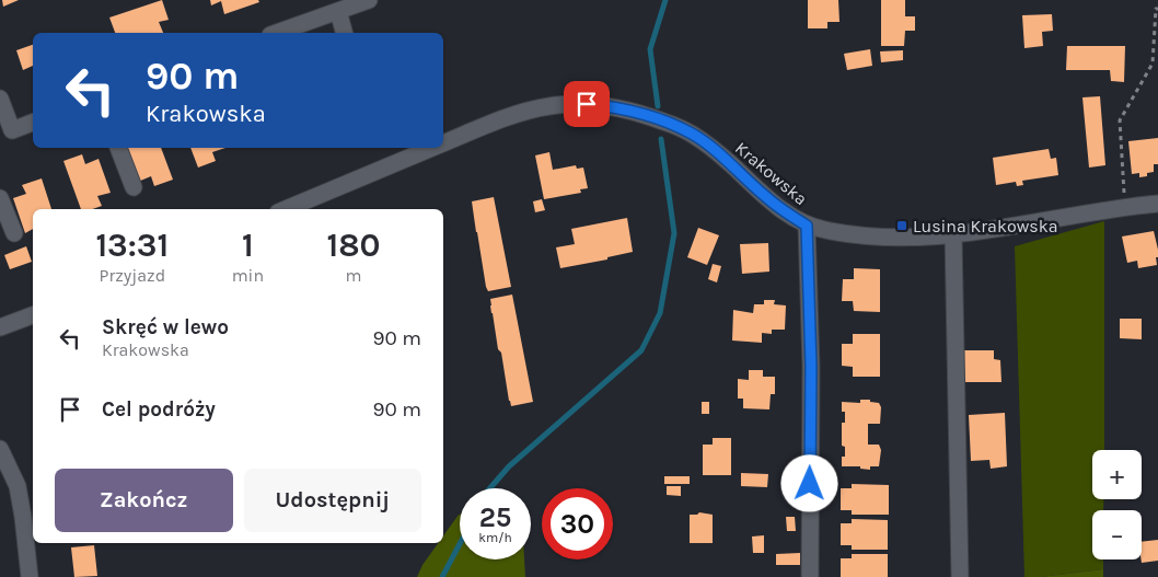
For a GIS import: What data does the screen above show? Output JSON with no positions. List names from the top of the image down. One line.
{"streets":{"street":["Krakowska"]},"places":{"transit":["Lusina Krakowska"]},"page":{"turn":["90 m","Krakowska"],"eta":["13:31","Przyjazd","1","min","180","m"],"list":[{"name":"Skręć w lewo","note":"Krakowska","value":"90 m"},{"name":"Cel podróży","value":"90 m"}],"map_buttons":["+","−"],"buttons":["Zakończ","Udostępnij"],"speed":"25 km/h","limit":"30"}}
